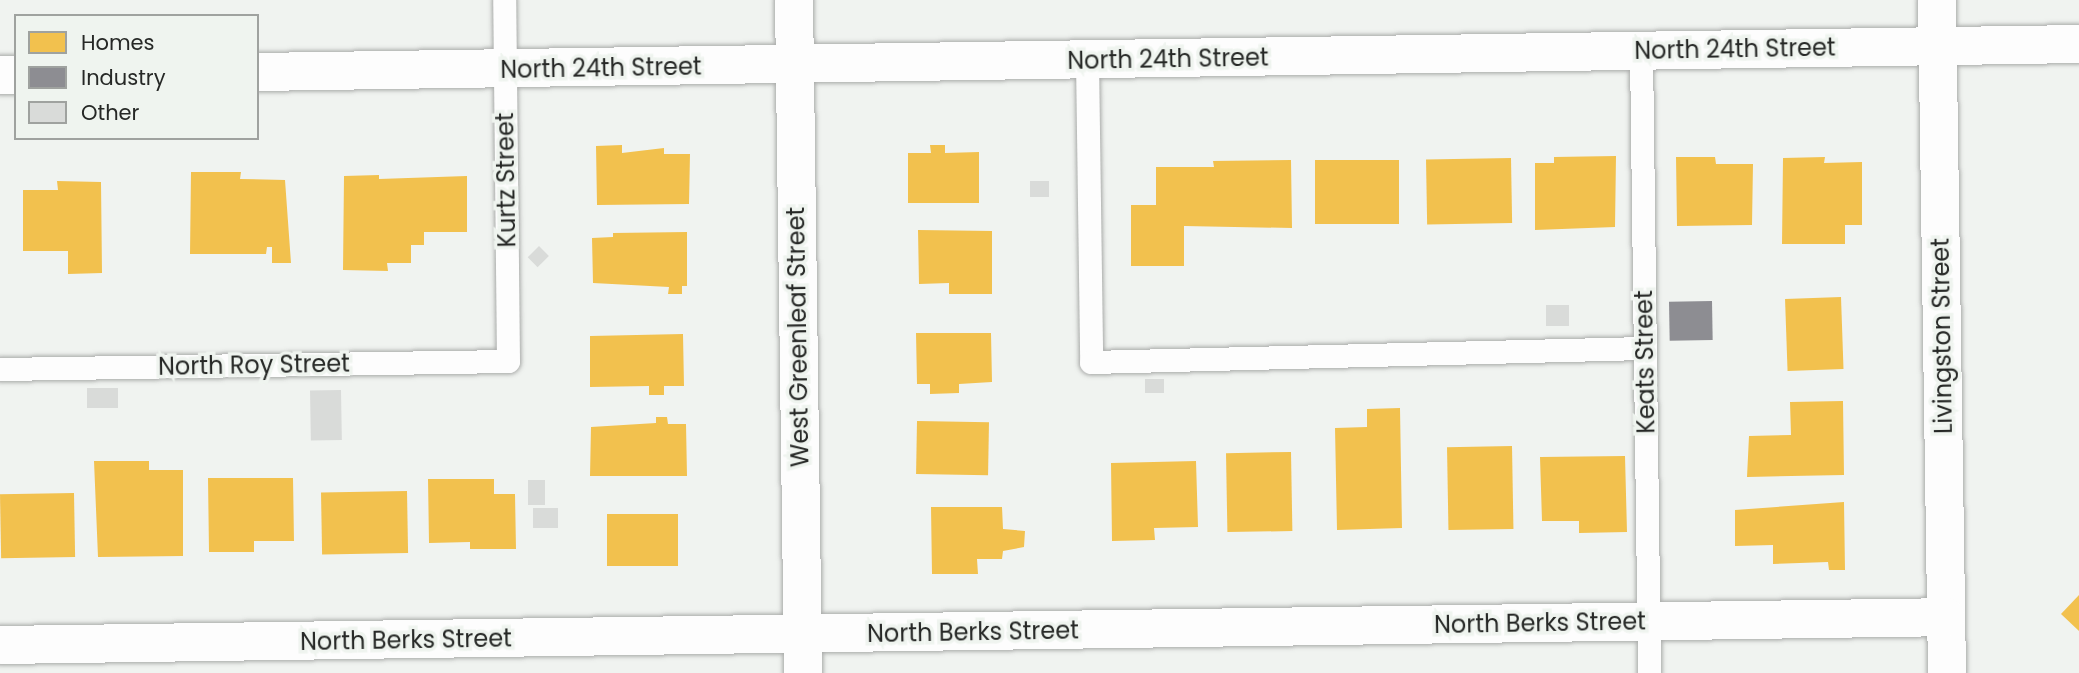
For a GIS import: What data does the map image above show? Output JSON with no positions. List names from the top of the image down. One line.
{"streets":{"street":["North 24th Street","Livingston Street","West Greenleaf Street","North Berks Street"],"lane":["Kurtz Street","Keats Street","North Roy Street"]},"crossings":[["North 24th Street","Kurtz Street"],["North 24th Street","Livingston Street"],["North 24th Street","West Greenleaf Street"],["North 24th Street","Keats Street"],["Kurtz Street","North Roy Street"],["Livingston Street","North Berks Street"],["West Greenleaf Street","North Berks Street"],["Keats Street","North Berks Street"]],"legend":["Homes","Industry","Other"]}
